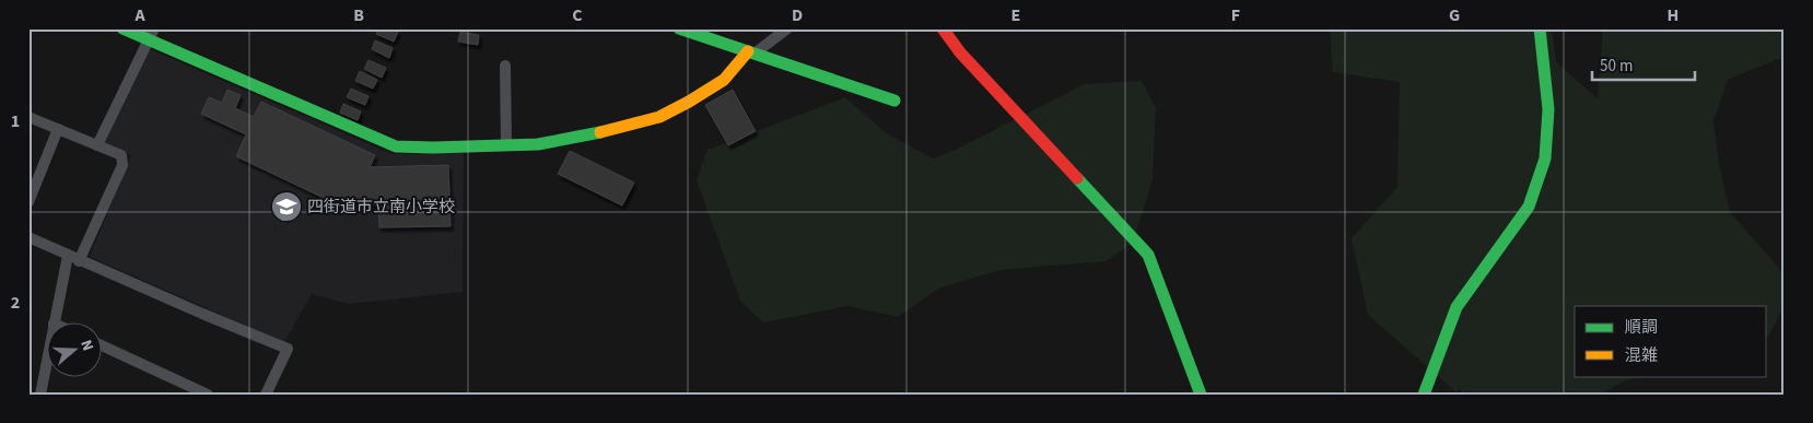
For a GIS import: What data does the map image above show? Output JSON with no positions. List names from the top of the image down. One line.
{"places":{"school or university":["四街道市立南小学校"]},"legend":["順調","混雑"],"scale_bar":"50 m","north":"right","grid":{"columns":["A","B","C","D","E","F","G","H"],"rows":["1","2"]}}
